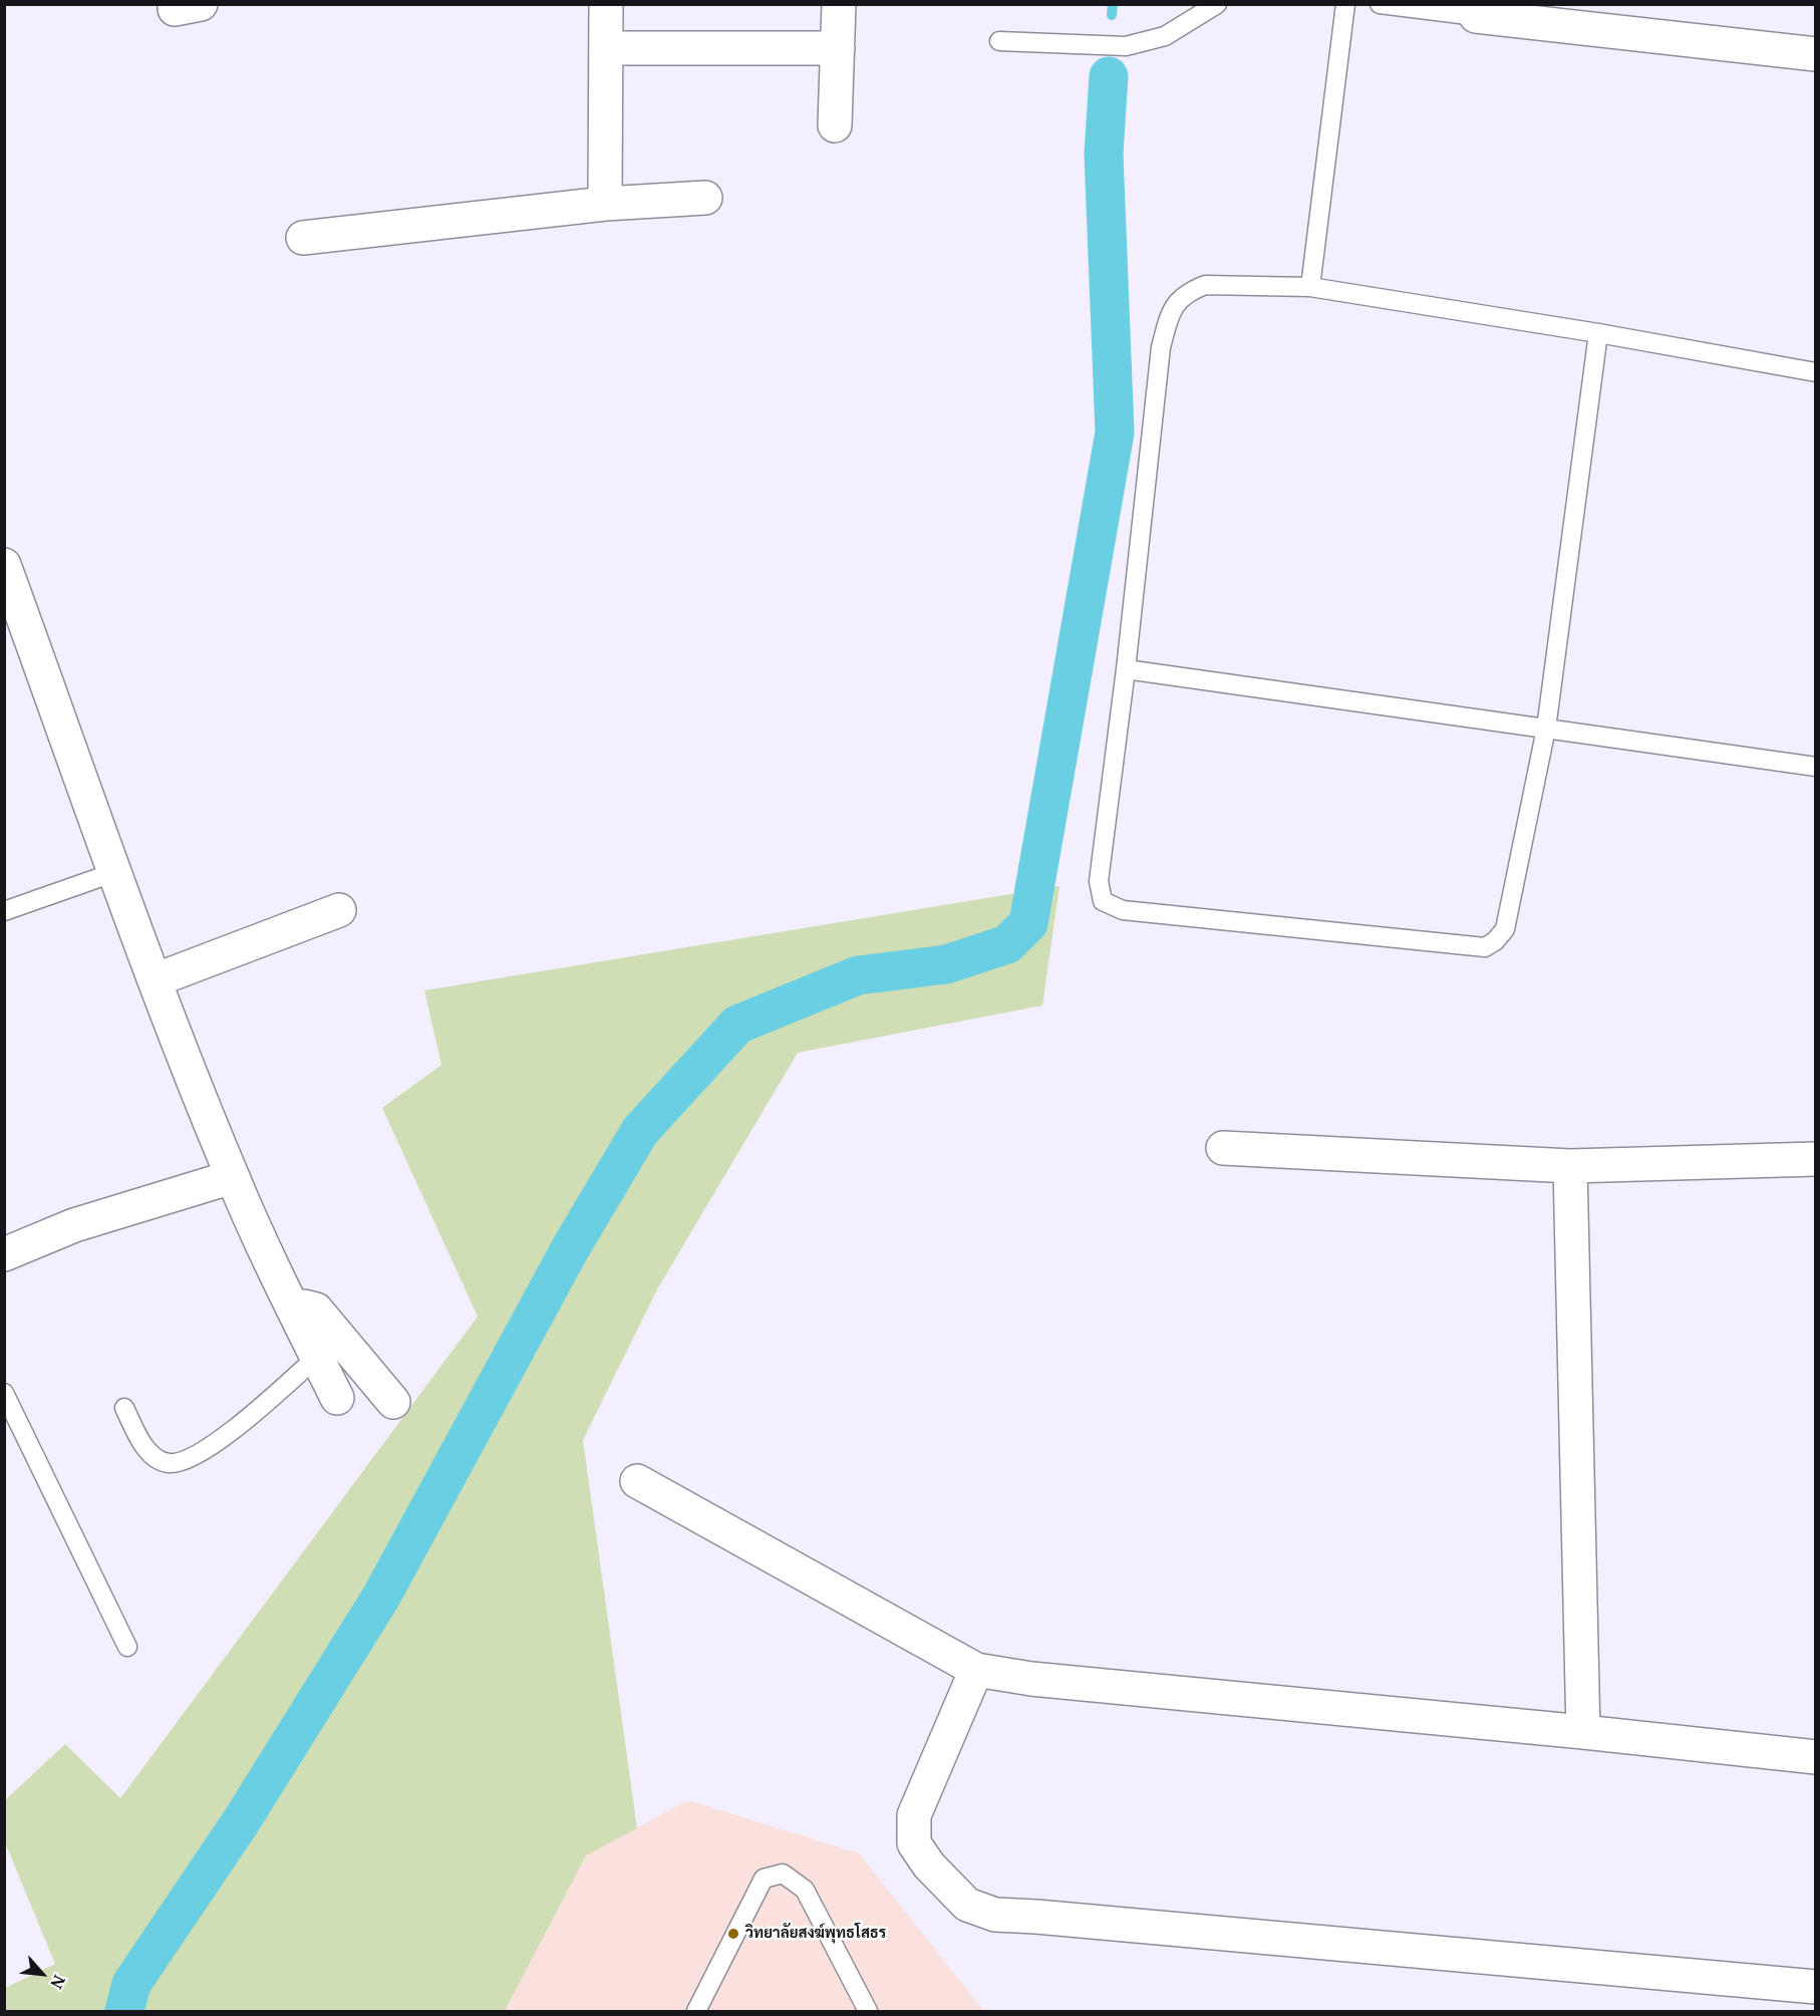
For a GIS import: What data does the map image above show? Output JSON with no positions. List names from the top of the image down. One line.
{"places":["วิทยาลัยสงฆ์พุทธโสธร"],"north":"bottom right"}
